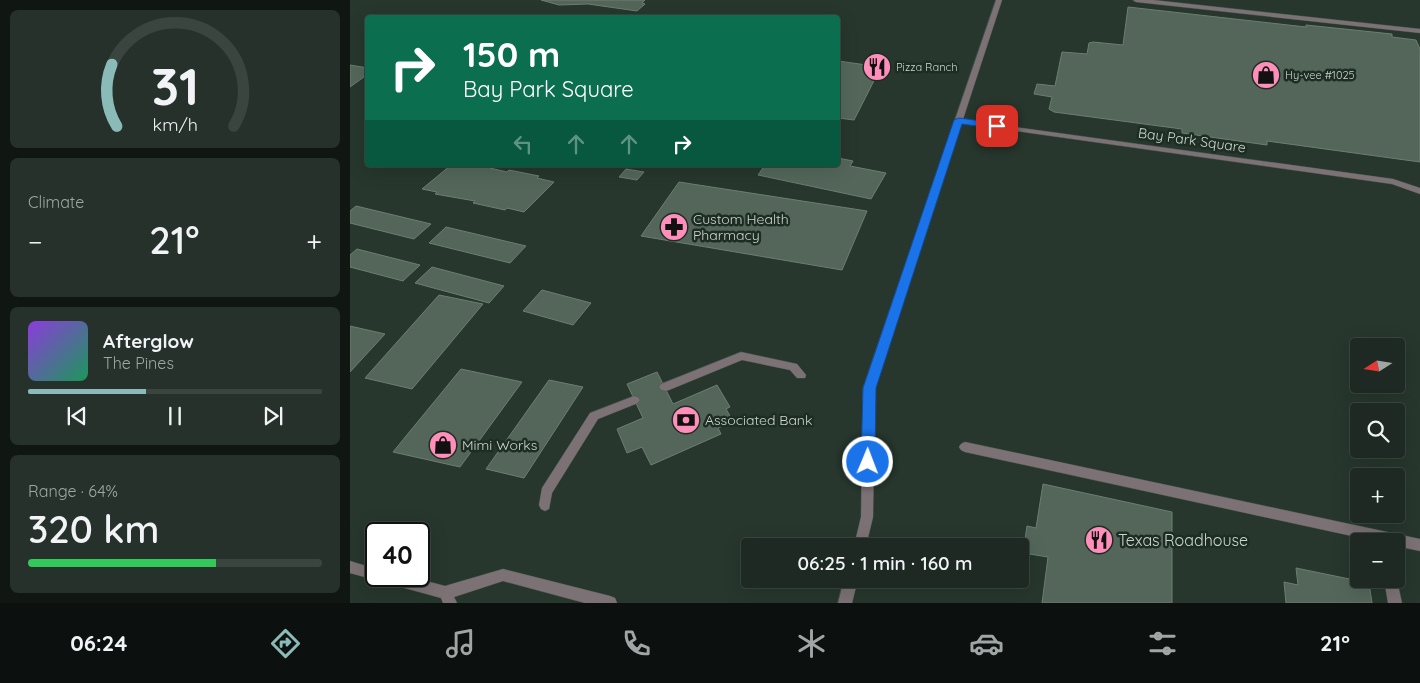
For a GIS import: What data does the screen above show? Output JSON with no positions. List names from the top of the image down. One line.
{"streets":{"street":["Bay Park Square"]},"places":{"restaurant":["Pizza Ranch","Texas Roadhouse"],"shop":["Hy-vee #1025","Mimi Works"],"pharmacy":["Custom Health Pharmacy"],"bank":["Associated Bank"]},"north":"left","page":{"turn":["150 m","Bay Park Square"],"tile":["Climate",["Range · 64%","320 km"]],"heat":["−","21°","+"],"song":["Afterglow","The Pines"],"map_buttons":["+","−"],"limit":"40","trip":"06:25 · 1 min · 160 m","tabs":["06:24","21°"],"gauge":["31","km/h"]}}
